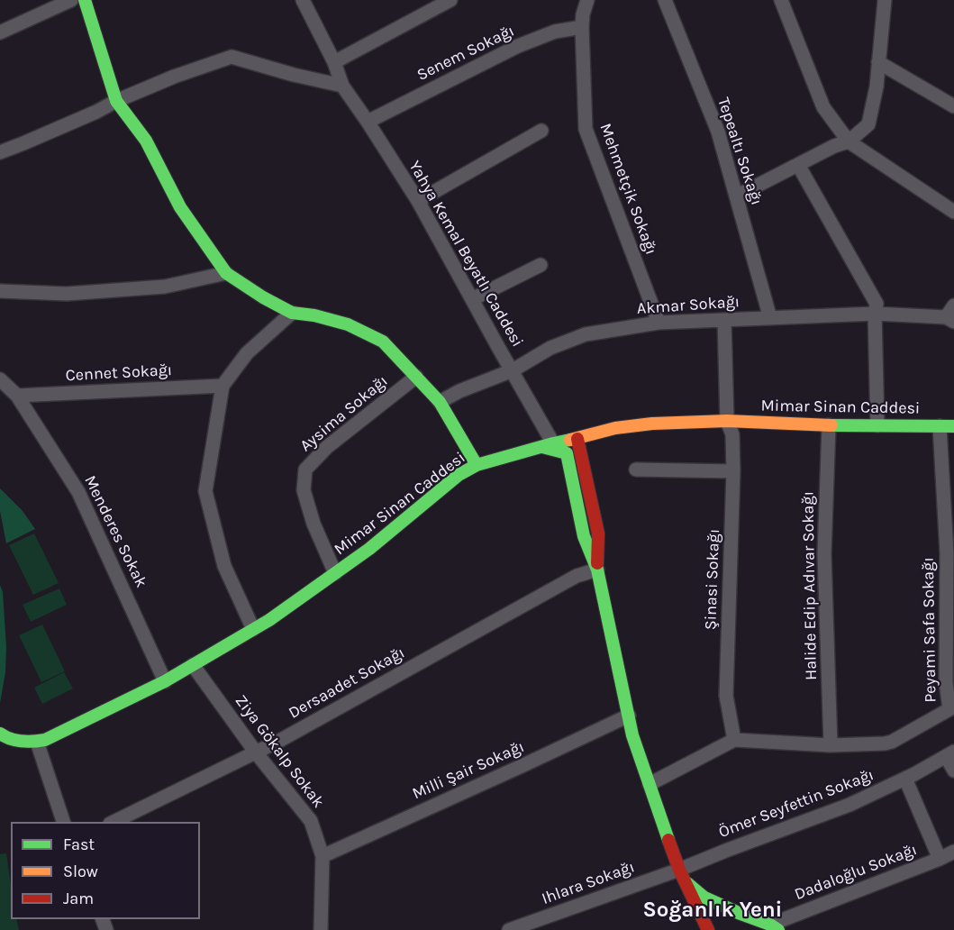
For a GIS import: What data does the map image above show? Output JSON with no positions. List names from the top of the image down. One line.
{"streets":{"street":["Senem Sokağı","Tepealtı Sokağı","Mehmetçik Sokağı","Yahya Kemal Beyatlı Caddesi","Akmar Sokağı","Cennet Sokağı","Mimar Sinan Caddesi","Aysima Sokağı","Menderes Sokak","Şinasi Sokağı","Halide Edip Adıvar Sokağı","Peyami Safa Sokağı","Dersaadet Sokağı","Ziya Gökalp Sokak","Milli Şair Sokağı","Ömer Seyfettin Sokağı","Dadaloğlu Sokağı","Ihlara Sokağı"]},"crossings":[["Senem Sokağı","Mehmetçik Sokağı"],["Senem Sokağı","Yahya Kemal Beyatlı Caddesi"],["Tepealtı Sokağı","Akmar Sokağı"],["Mehmetçik Sokağı","Akmar Sokağı"],["Yahya Kemal Beyatlı Caddesi","Akmar Sokağı"],["Yahya Kemal Beyatlı Caddesi","Mimar Sinan Caddesi"],["Akmar Sokağı","Şinasi Sokağı"],["Cennet Sokağı","Menderes Sokak"],["Mimar Sinan Caddesi","Aysima Sokağı"],["Mimar Sinan Caddesi","Menderes Sokak"],["Mimar Sinan Caddesi","Şinasi Sokağı"],["Mimar Sinan Caddesi","Halide Edip Adıvar Sokağı"],["Mimar Sinan Caddesi","Peyami Safa Sokağı"],["Mimar Sinan Caddesi","Ziya Gökalp Sokak"],["Şinasi Sokağı","Peyami Safa Sokağı"],["Halide Edip Adıvar Sokağı","Peyami Safa Sokağı"],["Dersaadet Sokağı","Ziya Gökalp Sokak"],["Ziya Gökalp Sokak","Milli Şair Sokağı"],["Ömer Seyfettin Sokağı","Ihlara Sokağı"]],"districts":["Soğanlık Yeni"],"legend":["Fast","Slow","Jam"]}
